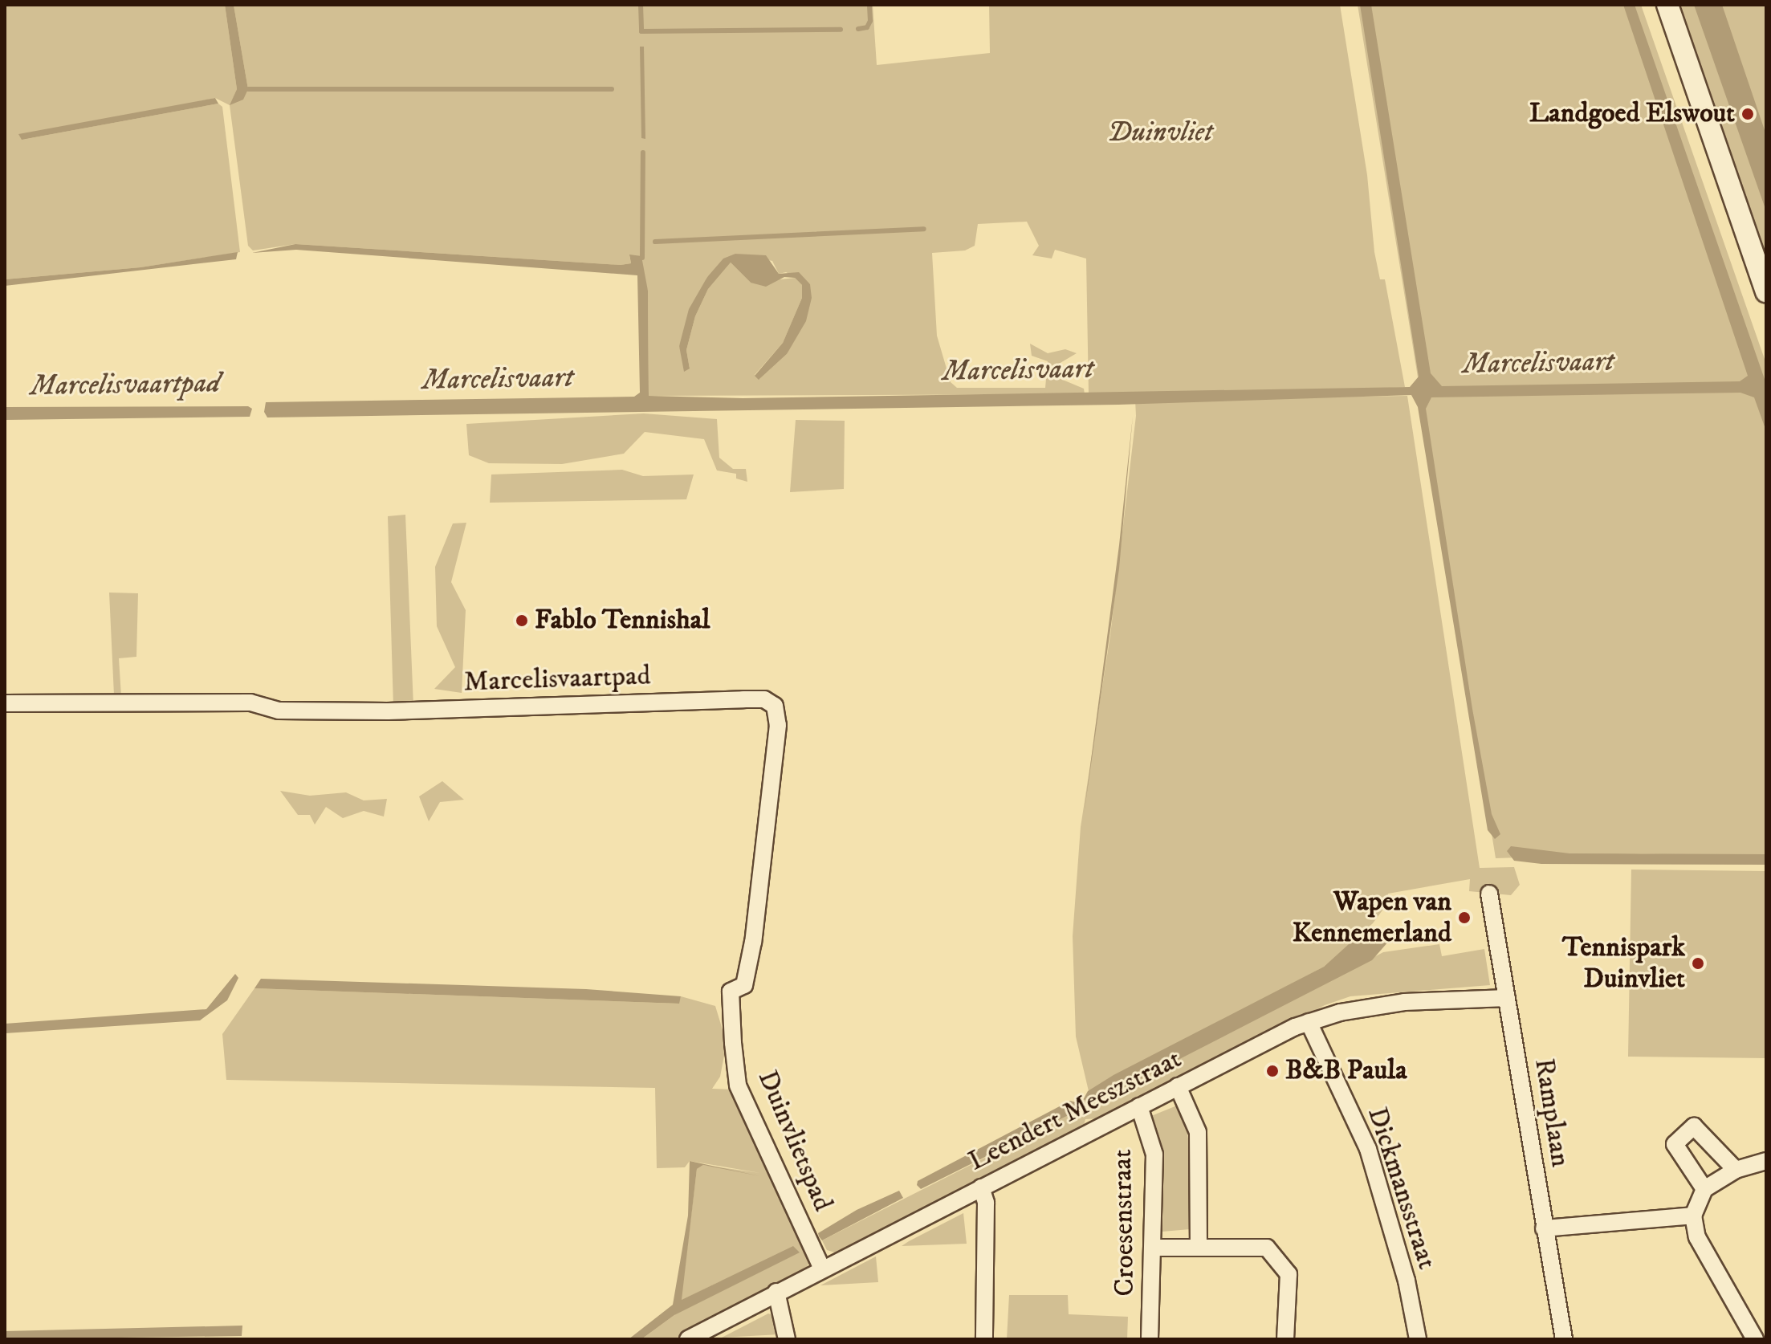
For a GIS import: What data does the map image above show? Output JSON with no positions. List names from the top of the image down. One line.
{"streets":{"street":["Marcelisvaartpad","Leendert Meeszstraat","Ramplaan","Duinvlietspad","Dickmansstraat","Croesenstraat"]},"crossings":[["Marcelisvaartpad","Duinvlietspad"],["Leendert Meeszstraat","Ramplaan"],["Leendert Meeszstraat","Duinvlietspad"],["Leendert Meeszstraat","Dickmansstraat"],["Leendert Meeszstraat","Croesenstraat"]],"water":["Marcelisvaart","Marcelisvaartpad"],"parks":["Duinvliet"],"places":["Landgoed Elswout","Fablo Tennishal","Wapen van Kennemerland","Tennispark Duinvliet","B&B Paula"]}
